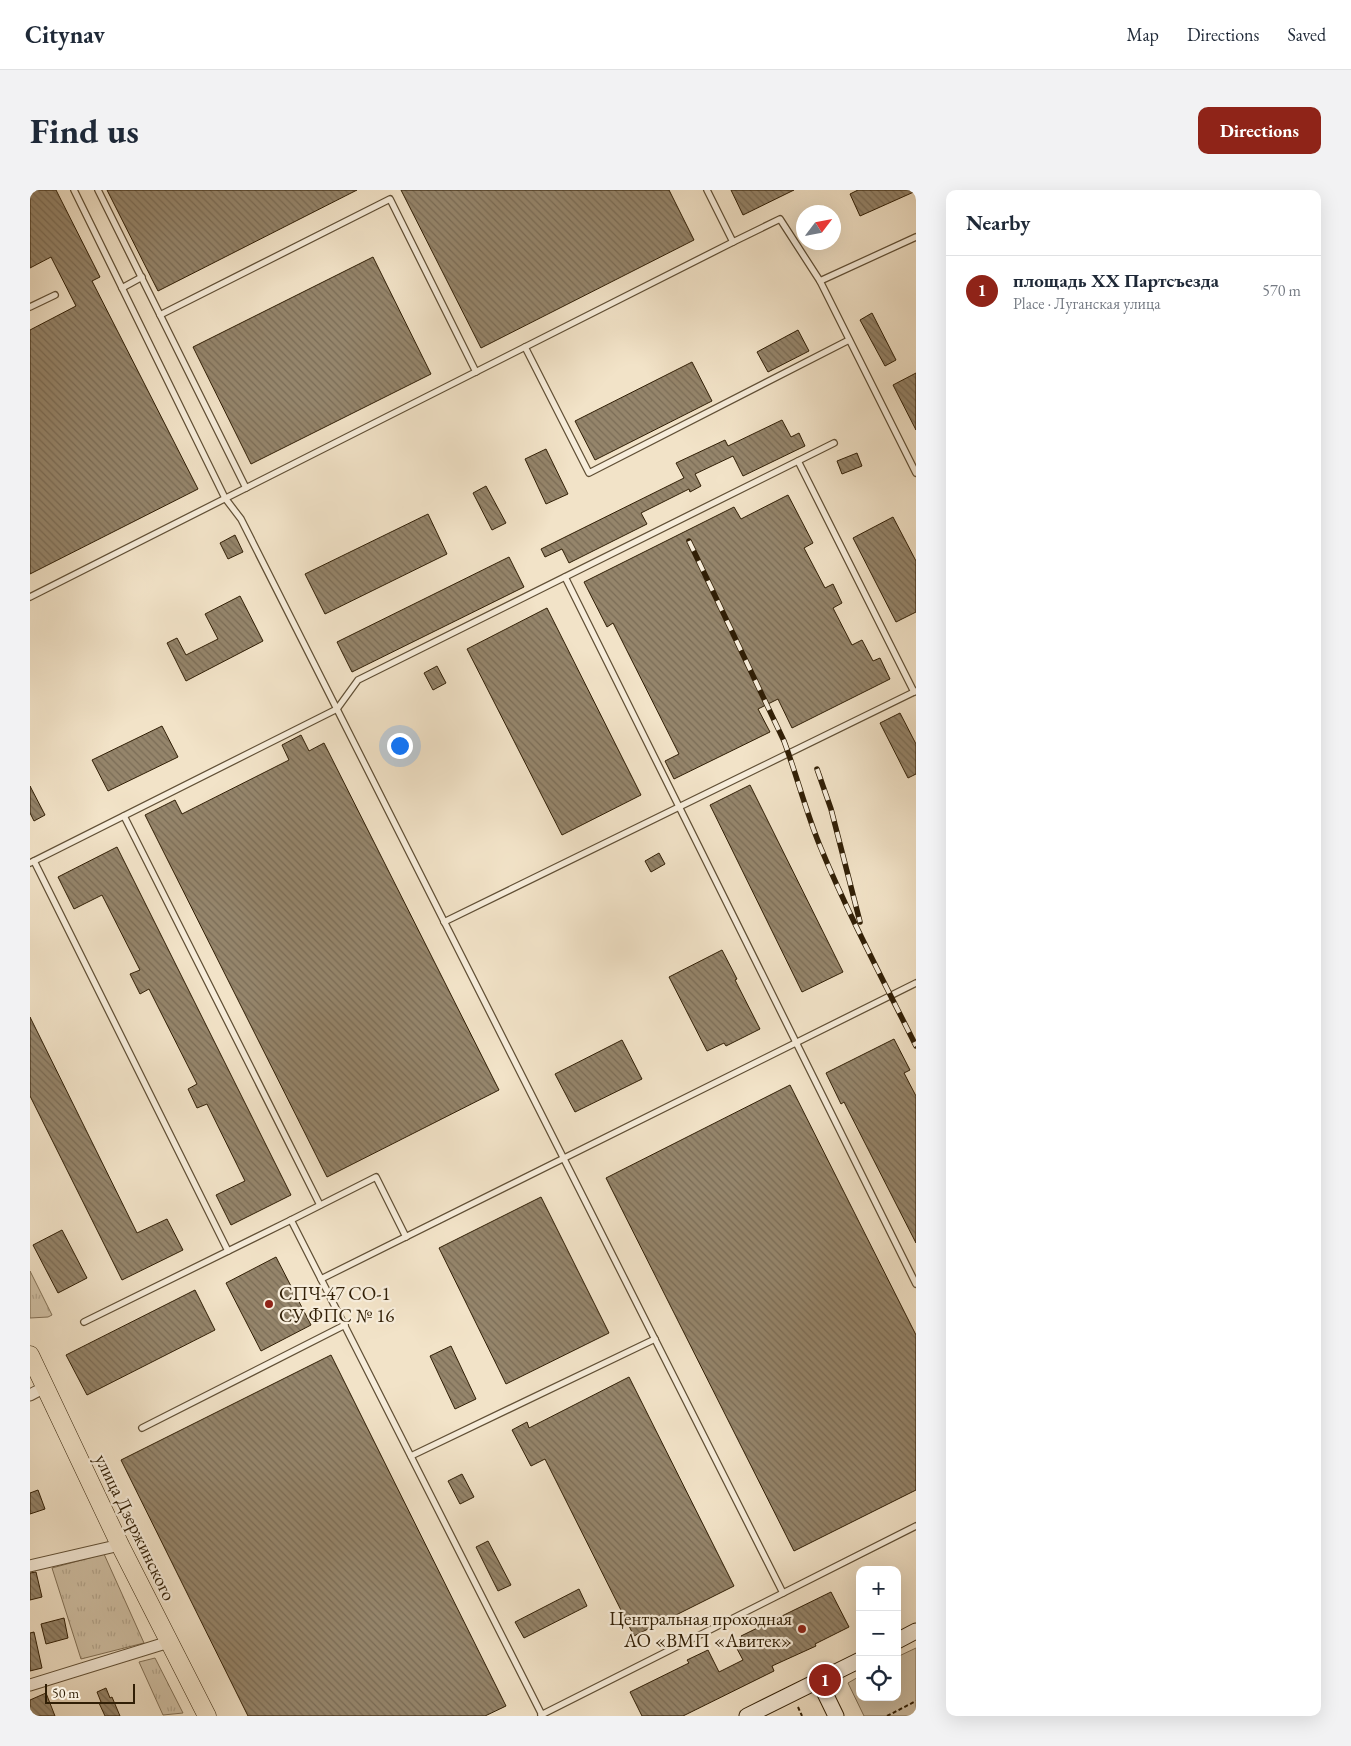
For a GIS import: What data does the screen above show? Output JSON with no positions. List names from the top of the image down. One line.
{"streets":{"highway":["улица Дзержинского"]},"places":["СПЧ-47 СО-1 СУ ФПС № 16","Центральная проходная АО «ВМП «Авитек»"],"scale_bar":"50 m","north":"top right","page":{"header":"Citynav","nav":["Map","Directions","Saved"],"buttons":"Directions","title":"Find us","heading":"Nearby","list":[{"mark":"1","name":"площадь XX Партсъезда","note":"Place · Луганская улица","value":"570 m"}],"map_buttons":["+","−"],"pins":"1","scale":"50 m"}}
